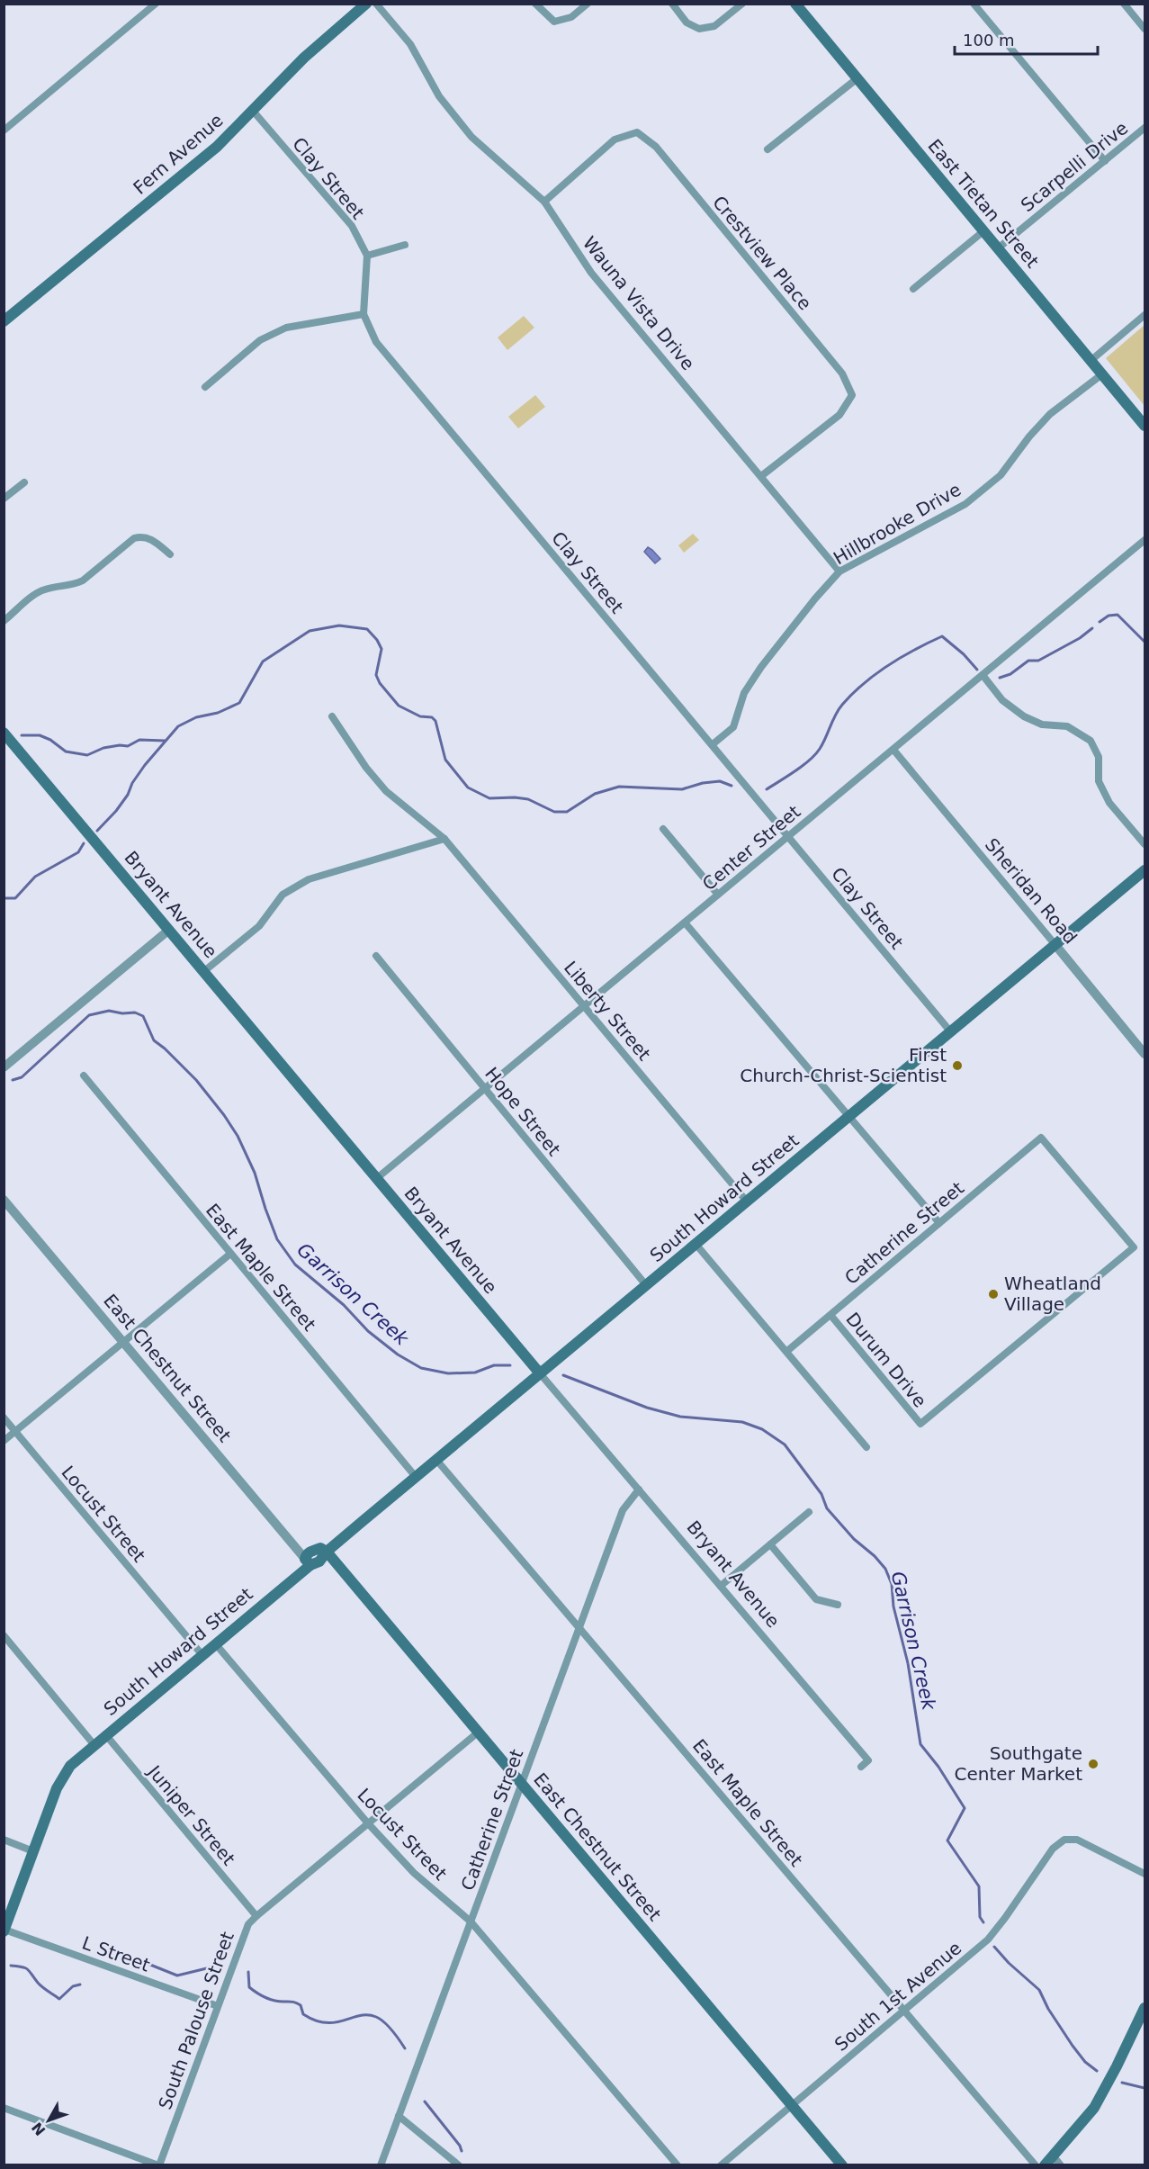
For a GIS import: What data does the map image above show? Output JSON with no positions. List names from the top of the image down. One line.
{"streets":{"main road":["Fern Avenue","East Tietan Street","Bryant Avenue","South Howard Street","East Chestnut Street"],"street":["Scarpelli Drive","Clay Street","Crestview Place","Wauna Vista Drive","Hillbrooke Drive","Center Street","Sheridan Road","Liberty Street","Hope Street","Catherine Street","East Maple Street","Durum Drive","Locust Street","Juniper Street","L Street","South 1st Avenue","South Palouse Street"]},"crossings":[["Fern Avenue","Clay Street"],["Scarpelli Drive","East Tietan Street"],["Clay Street","Hillbrooke Drive"],["Clay Street","Center Street"],["Clay Street","South Howard Street"],["East Tietan Street","Hillbrooke Drive"],["Crestview Place","Wauna Vista Drive"],["Wauna Vista Drive","Hillbrooke Drive"],["Center Street","Sheridan Road"],["Center Street","Bryant Avenue"],["Center Street","Liberty Street"],["Center Street","Hope Street"],["Sheridan Road","South Howard Street"],["Bryant Avenue","South Howard Street"],["Bryant Avenue","Catherine Street"],["Liberty Street","South Howard Street"],["Hope Street","South Howard Street"],["South Howard Street","East Maple Street"],["South Howard Street","East Chestnut Street"],["South Howard Street","Locust Street"],["South Howard Street","Juniper Street"],["South Howard Street","L Street"],["Catherine Street","East Maple Street"],["Catherine Street","Durum Drive"],["Catherine Street","East Chestnut Street"],["Catherine Street","Locust Street"],["East Maple Street","South 1st Avenue"],["East Chestnut Street","South 1st Avenue"],["East Chestnut Street","South Palouse Street"],["Locust Street","South Palouse Street"],["Juniper Street","South Palouse Street"],["L Street","South Palouse Street"]],"water":["Garrison Creek"],"places":["First Church-Christ-Scientist","Wheatland Village","Southgate Center Market"],"scale_bar":"100 m","north":"bottom left"}
